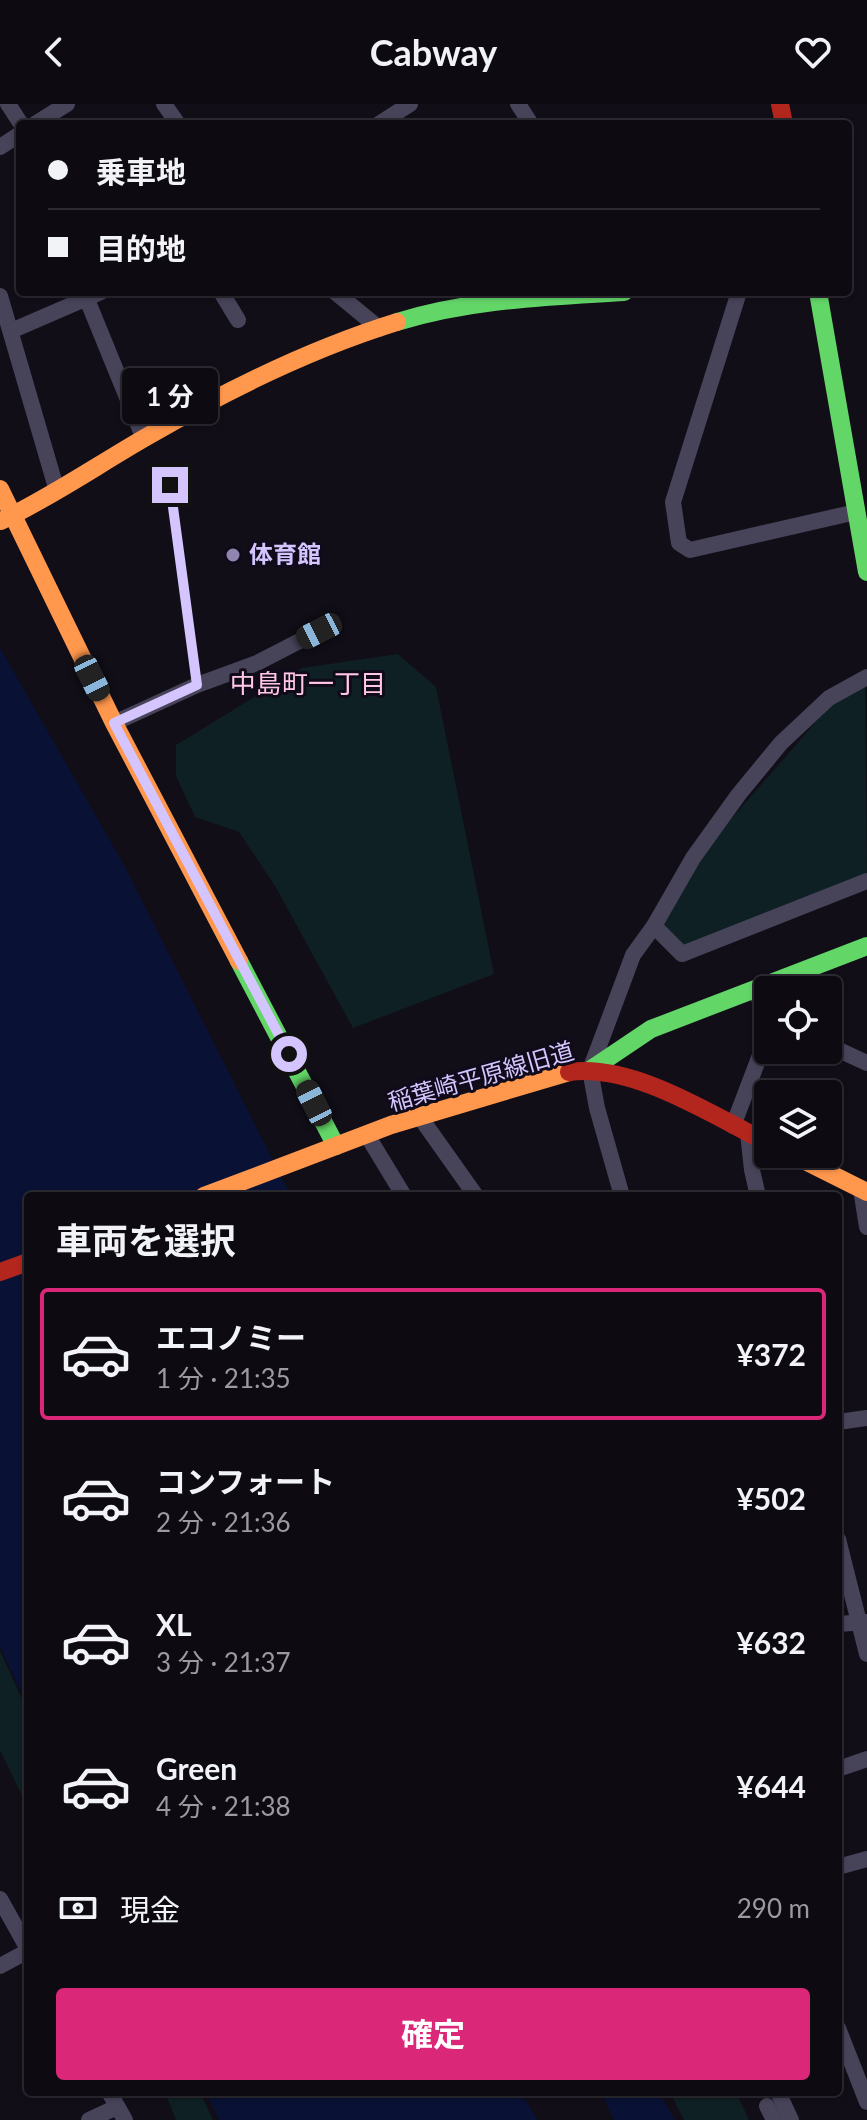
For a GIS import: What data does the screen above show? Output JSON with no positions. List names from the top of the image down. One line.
{"streets":{"street":["稲葉崎平原線旧道"]},"districts":["中島町一丁目"],"places":["体育館"],"page":{"header":"Cabway","banner":["乗車地","目的地"],"bubble":"1 分","heading":"車両を選択","list":[{"name":"エコノミー","note":"1 分 · 21:35","value":"¥372"},{"name":"コンフォート","note":"2 分 · 21:36","value":"¥502"},{"name":"XL","note":"3 分 · 21:37","value":"¥632"},{"name":"Green","note":"4 分 · 21:38","value":"¥644"}],"pay":["現金","290 m"],"buttons":"確定"}}
